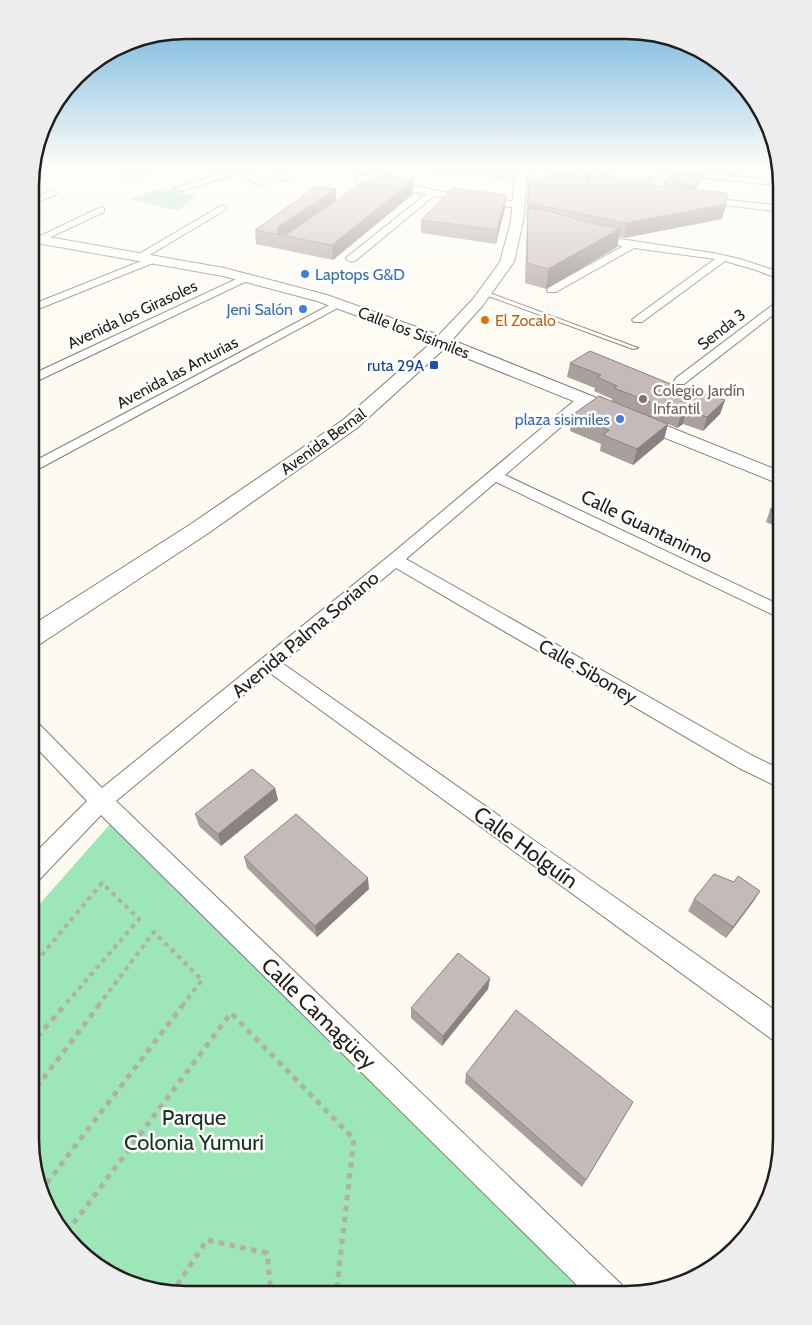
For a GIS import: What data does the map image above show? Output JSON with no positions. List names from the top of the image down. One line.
{"streets":{"main road":["Calle los Sisimiles","Avenida Bernal"],"street":["Avenida los Girasoles","Senda 3","Avenida las Anturias","Calle Guantanimo","Avenida Palma Soriano","Calle Siboney","Calle Holguín","Calle Camagüey"]},"crossings":[["Avenida los Girasoles","Calle los Sisimiles"],["Calle los Sisimiles","Avenida las Anturias"],["Calle los Sisimiles","Avenida Bernal"],["Calle los Sisimiles","Avenida Palma Soriano"],["Calle Guantanimo","Avenida Palma Soriano"],["Avenida Palma Soriano","Calle Siboney"],["Avenida Palma Soriano","Calle Holguín"],["Avenida Palma Soriano","Calle Camagüey"]],"parks":["Parque Colonia Yumuri"],"places":{"other":["Laptops G&D","Jeni Salón","El Zocalo","Colegio Jardín Infantil","plaza sisimiles"],"transit":["ruta 29A"]}}
